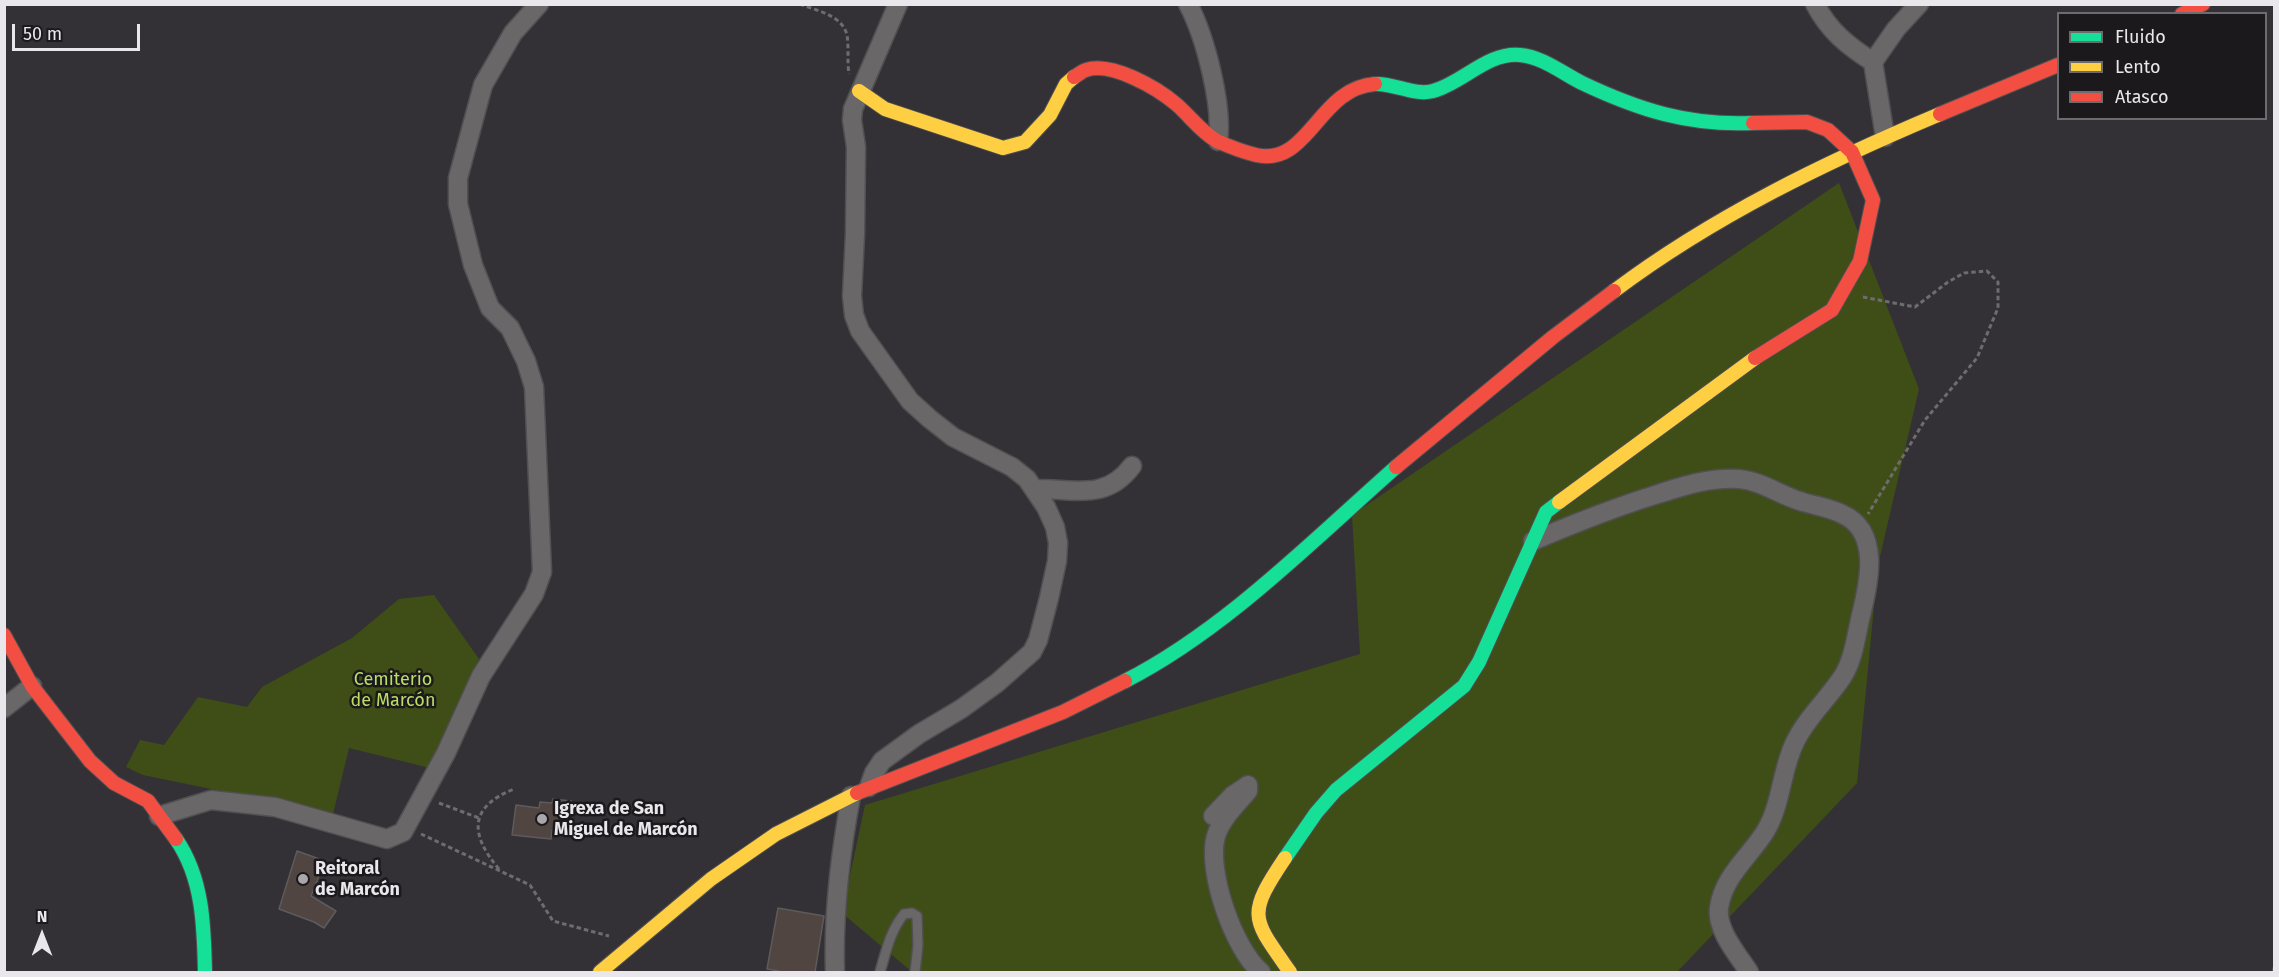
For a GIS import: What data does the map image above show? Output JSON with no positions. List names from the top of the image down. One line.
{"parks":["Cemiterio de Marcón"],"places":["Igrexa de San Miguel de Marcón","Reitoral de Marcón"],"legend":["Fluido","Lento","Atasco"],"scale_bar":"50 m","north":"top"}
